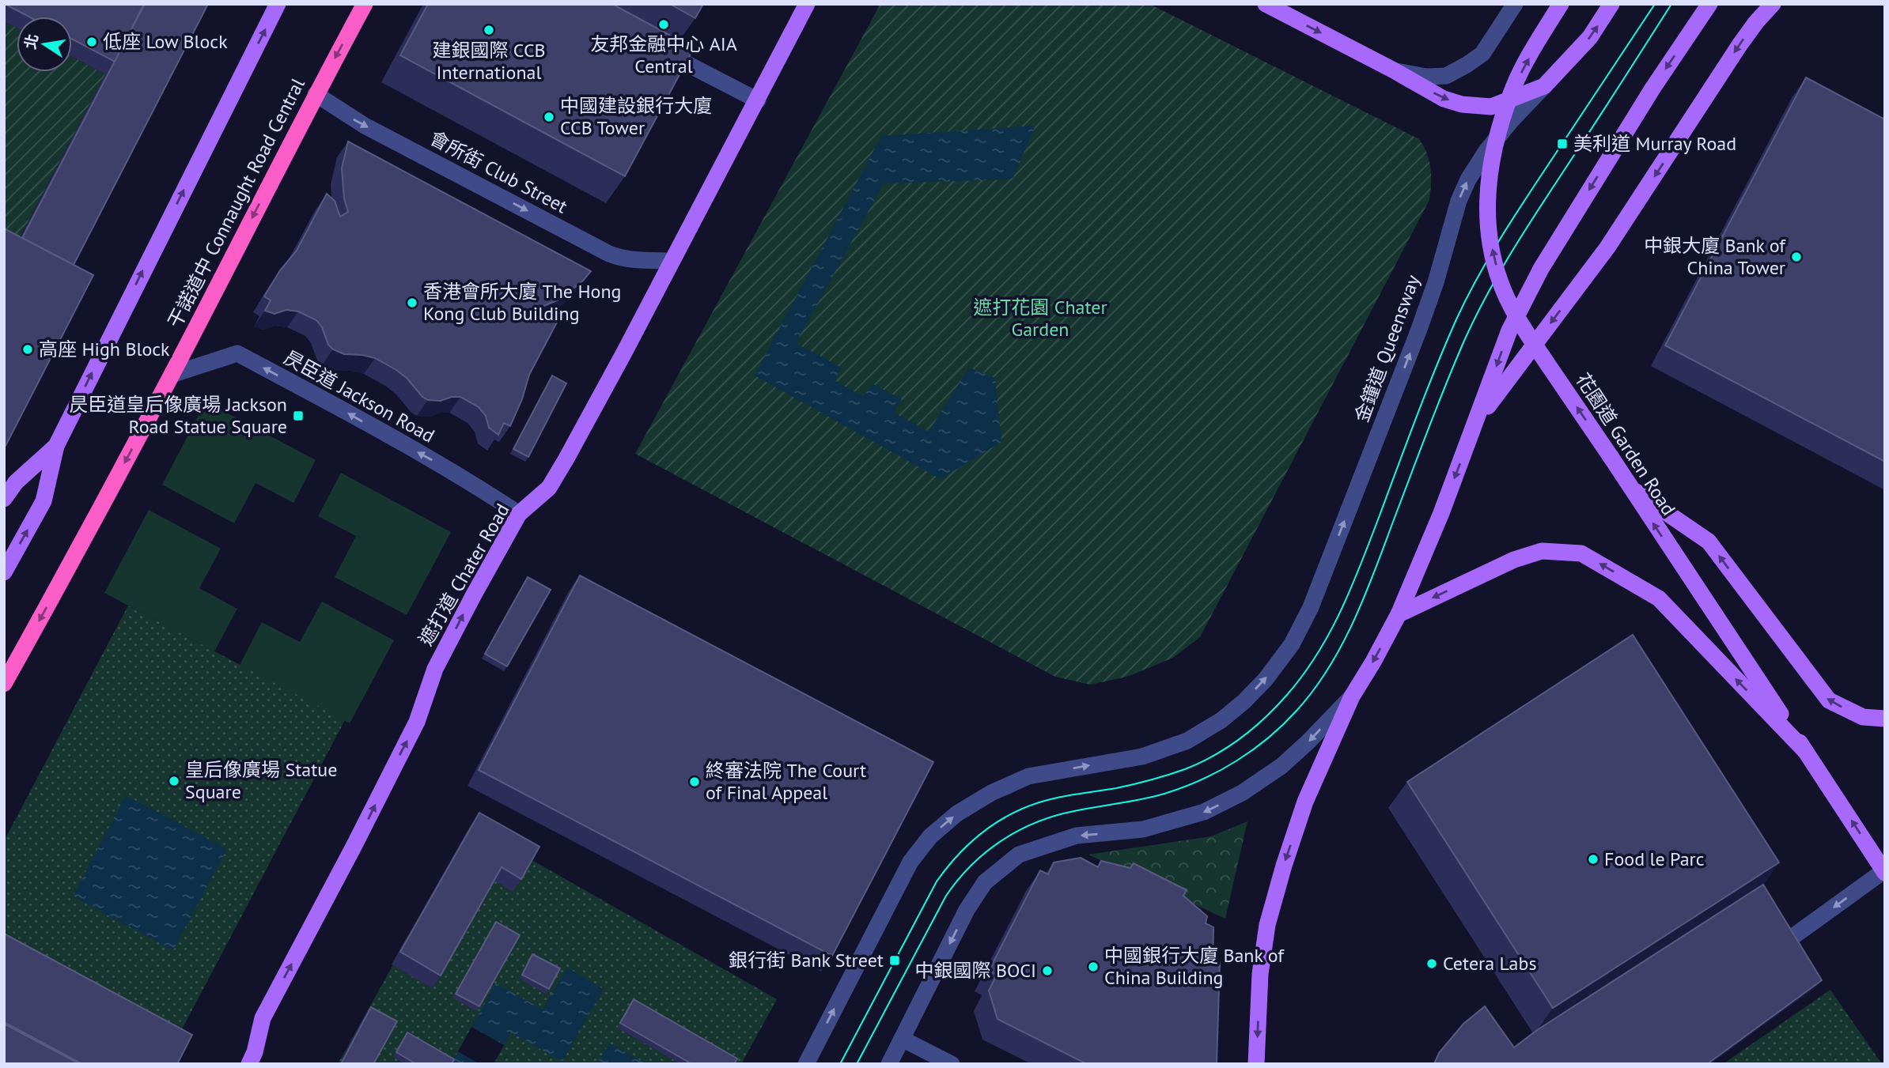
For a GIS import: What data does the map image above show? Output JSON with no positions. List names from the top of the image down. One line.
{"streets":{"highway":["干諾道中 Connaught Road Central"],"main road":["金鐘道 Queensway","花園道 Garden Road","遮打道 Chater Road"],"street":["會所街 Club Street","昃臣道 Jackson Road"]},"crossings":[["會所街 Club Street","干諾道中 Connaught Road Central"],["會所街 Club Street","遮打道 Chater Road"],["干諾道中 Connaught Road Central","昃臣道 Jackson Road"],["昃臣道 Jackson Road","遮打道 Chater Road"]],"one_way":["會所街 Club Street","干諾道中 Connaught Road Central","昃臣道 Jackson Road","花園道 Garden Road","遮打道 Chater Road"],"parks":["遮打花園 Chater Garden"],"places":{"other":["友邦金融中心 AIA Central","建銀國際 CCB International","低座 Low Block","中國建設銀行大廈 CCB Tower","中銀大廈 Bank of China Tower","香港會所大廈 The Hong Kong Club Building","高座 High Block","皇后像廣場 Statue Square","終審法院 The Court of Final Appeal","Food le Parc","Cetera Labs","中國銀行大廈 Bank of China Building","中銀國際 BOCI"],"transit":["美利道 Murray Road","昃臣道皇后像廣場 Jackson Road Statue Square","銀行街 Bank Street"]},"north":"left"}
